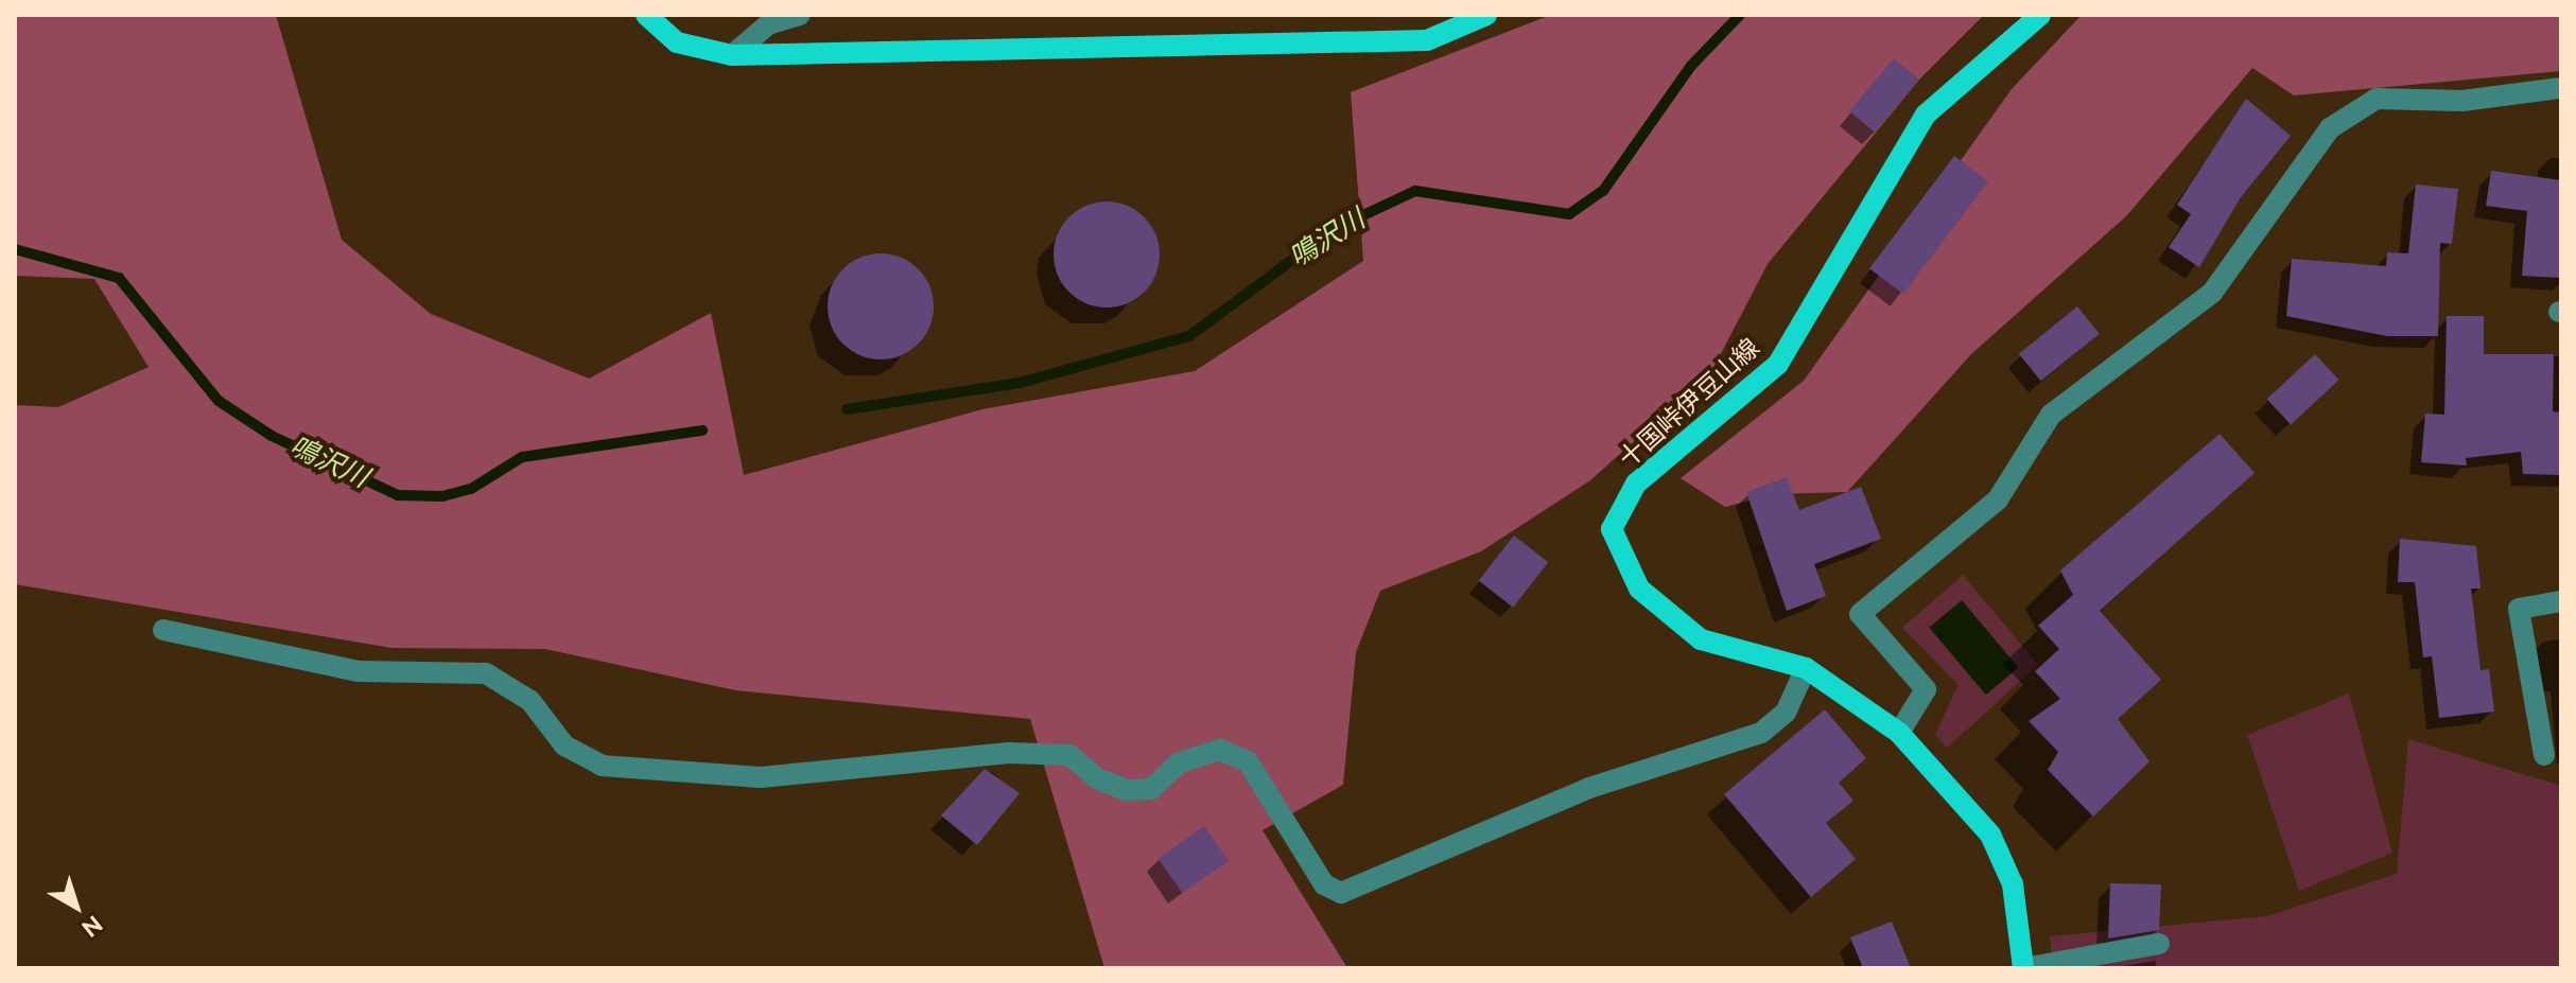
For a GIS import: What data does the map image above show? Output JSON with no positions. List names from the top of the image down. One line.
{"streets":{"main road":["十国峠伊豆山線"]},"water":["鳴沢川"],"north":"bottom right"}
